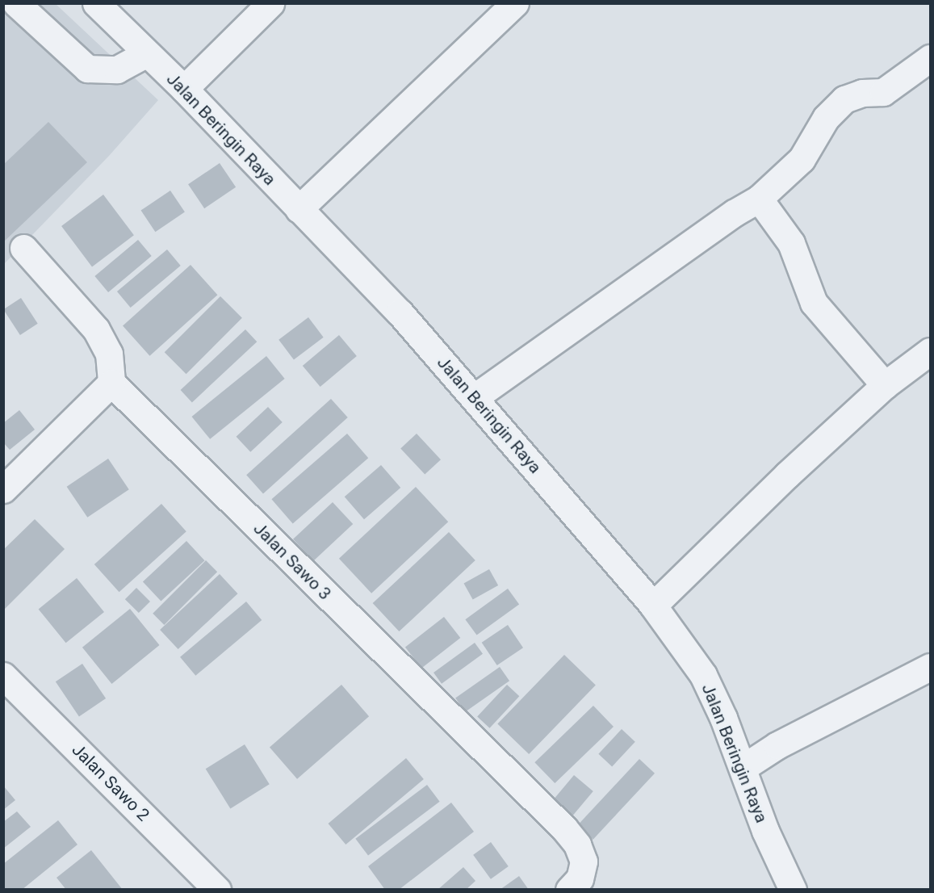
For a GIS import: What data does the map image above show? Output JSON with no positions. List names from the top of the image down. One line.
{"streets":{"street":["Jalan Beringin Raya","Jalan Sawo 3","Jalan Sawo 2"]}}
